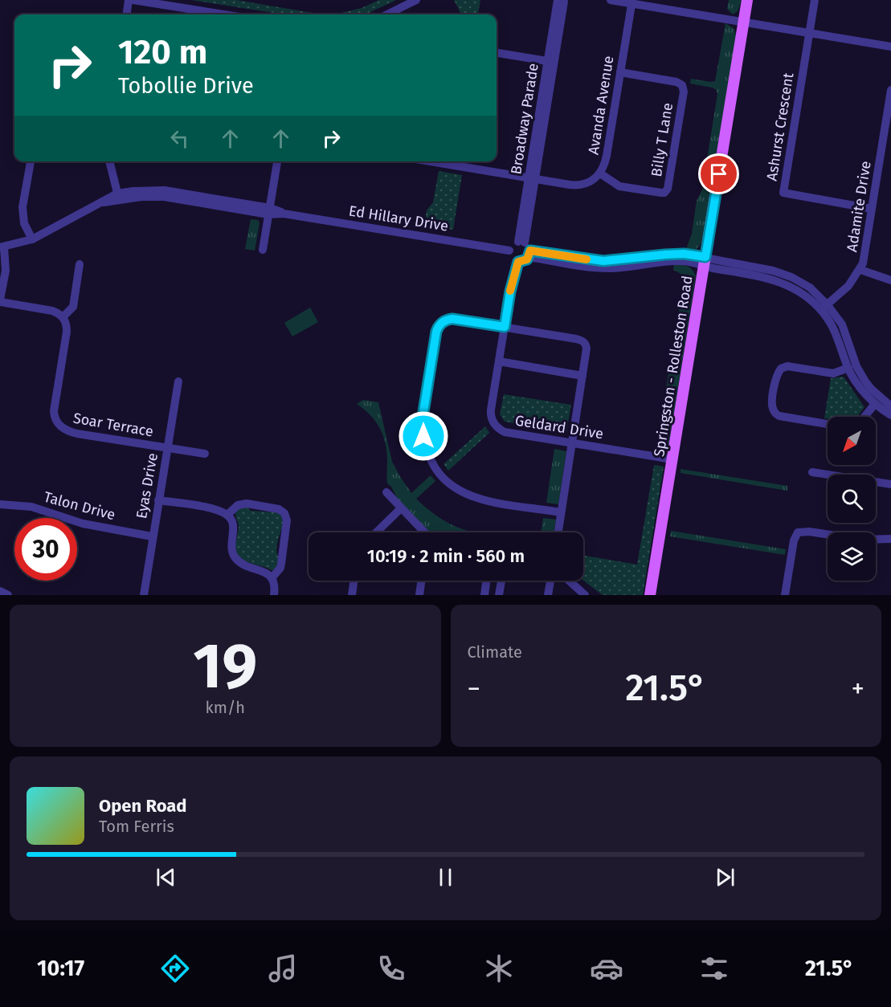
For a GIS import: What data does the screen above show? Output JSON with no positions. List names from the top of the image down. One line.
{"streets":{"main road":["Springston - Rolleston Road"],"street":["Avanda Avenue","Broadway Parade","Ashurst Crescent","Billy T Lane","Adamite Drive","Ed Hillary Drive","Soar Terrace","Geldard Drive","Eyas Drive","Talon Drive"]},"crossings":[["Avanda Avenue","Broadway Parade"],["Avanda Avenue","Billy T Lane"],["Broadway Parade","Ed Hillary Drive"],["Broadway Parade","Geldard Drive"],["Ashurst Crescent","Adamite Drive"],["Ed Hillary Drive","Geldard Drive"],["Springston - Rolleston Road","Geldard Drive"],["Soar Terrace","Eyas Drive"],["Eyas Drive","Talon Drive"]],"north":"bottom left","page":{"turn":["120 m","Tobollie Drive"],"limit":"30","trip":"10:19 · 2 min · 560 m","tile":[["19","km/h"],"Climate"],"heat":["−","21.5°","+"],"song":["Open Road","Tom Ferris"],"tabs":["10:17","21.5°"]}}
